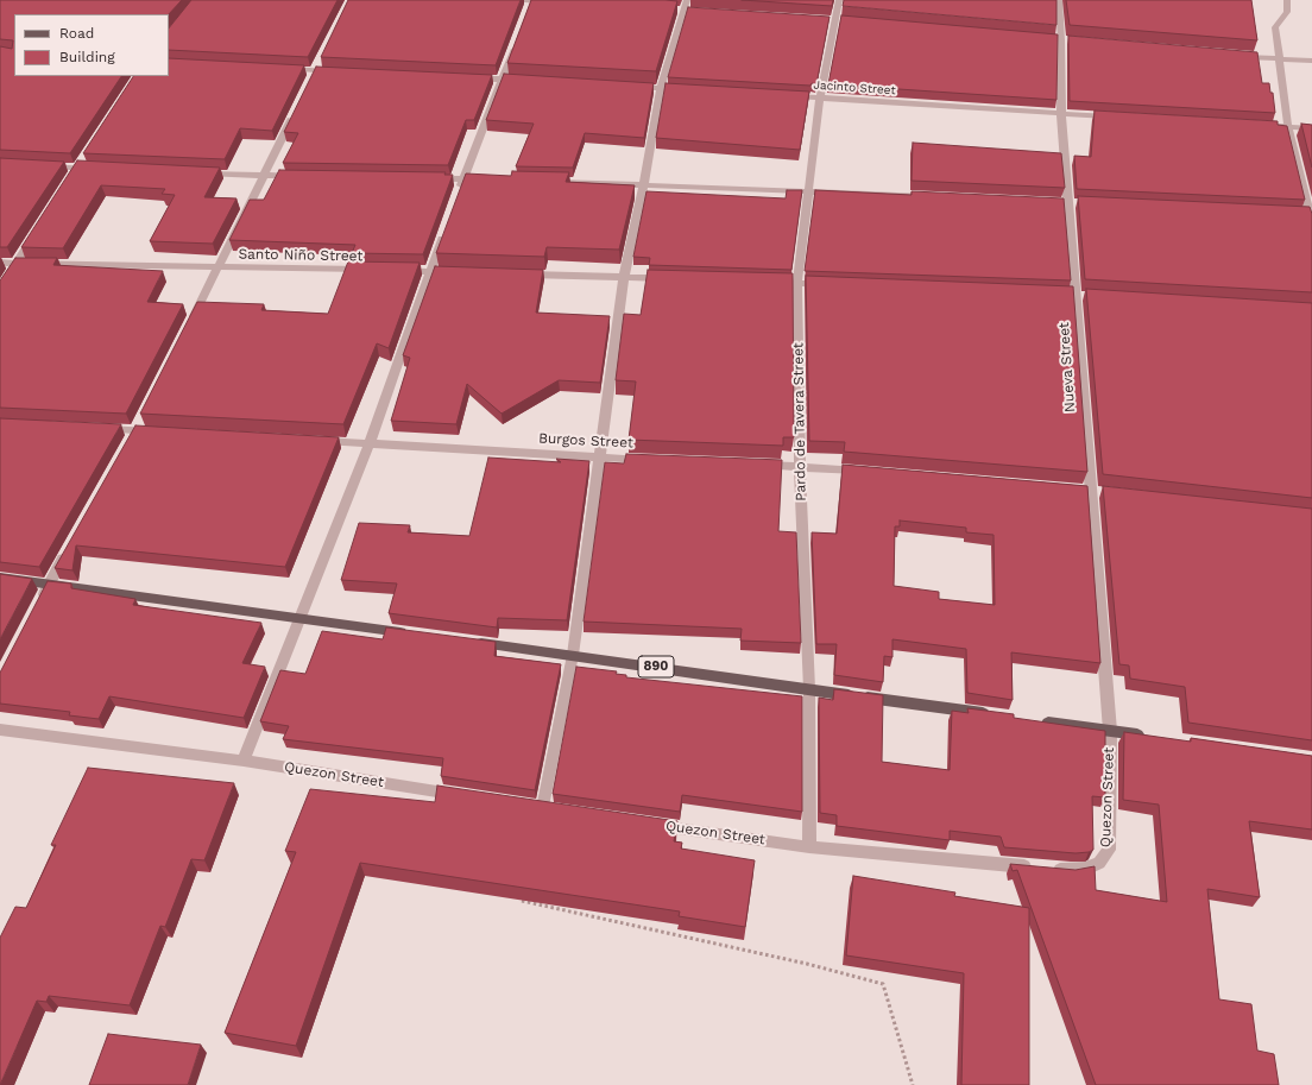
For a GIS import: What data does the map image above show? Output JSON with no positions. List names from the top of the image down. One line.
{"streets":{"main road":["890"],"street":["Jacinto Street","Santo Niño Street","Nueva Street","Pardo de Tavera Street","Burgos Street","Quezon Street"]},"crossings":[["Jacinto Street","Nueva Street"],["Jacinto Street","Pardo de Tavera Street"],["Nueva Street","Quezon Street"],["Pardo de Tavera Street","890"],["Pardo de Tavera Street","Quezon Street"]],"legend":["Road","Building"]}
